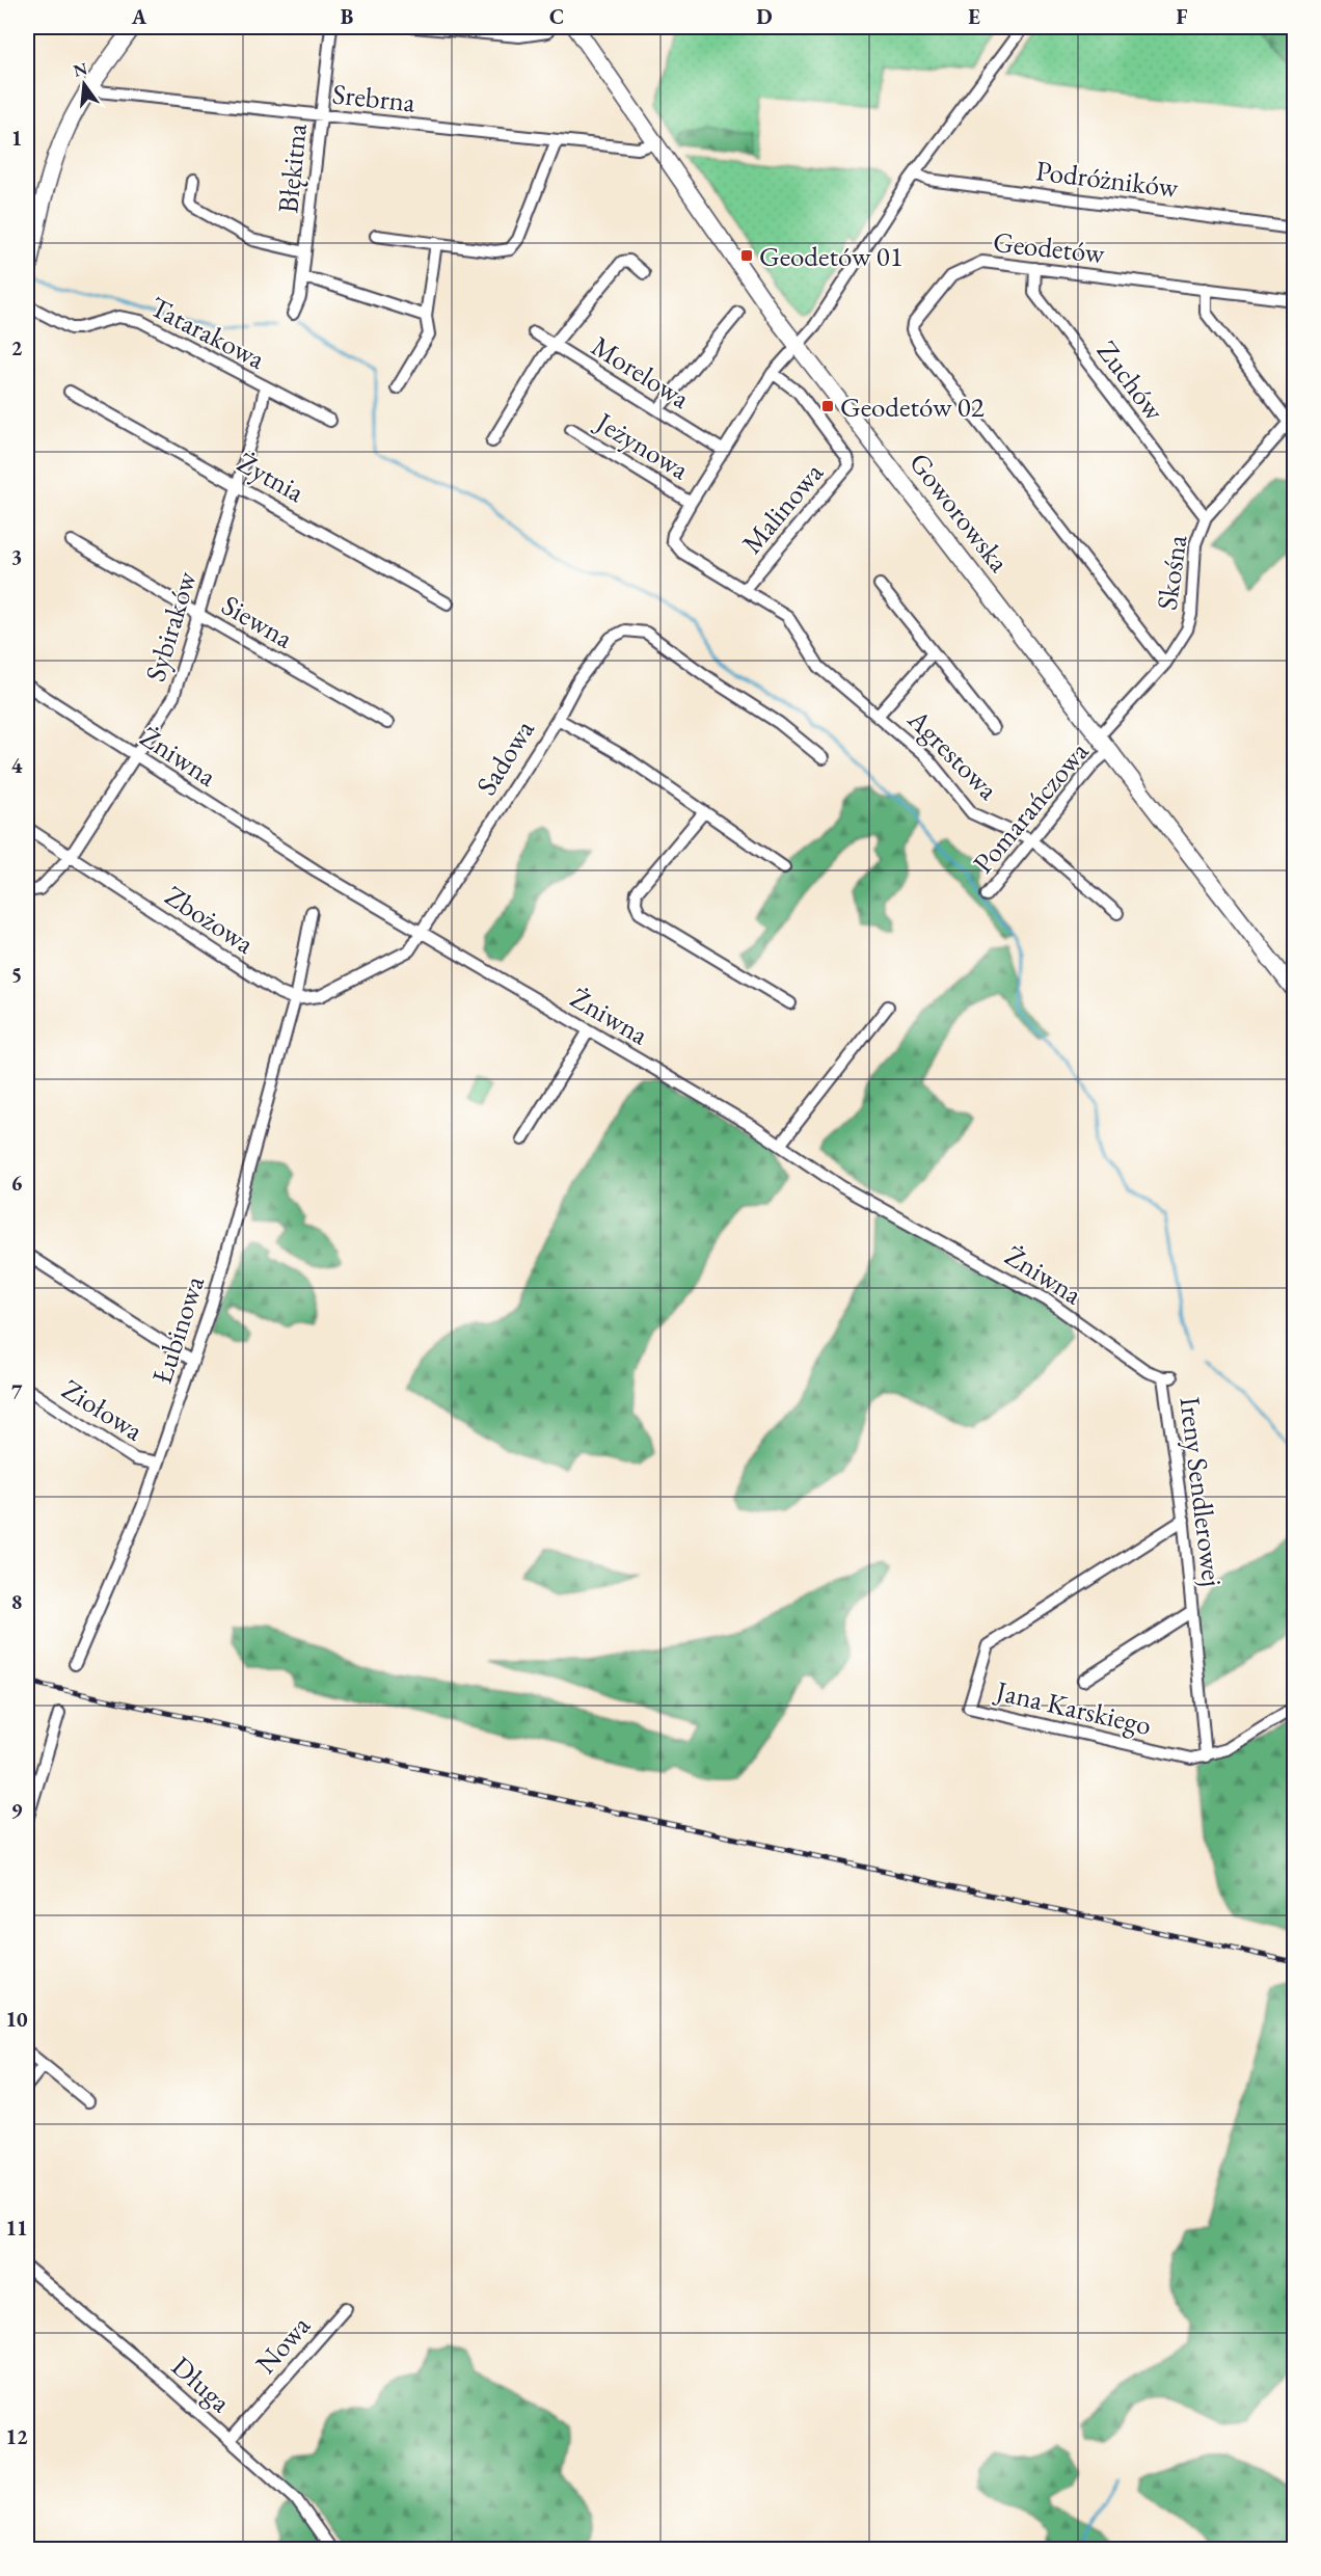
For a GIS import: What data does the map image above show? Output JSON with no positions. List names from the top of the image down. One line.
{"streets":{"street":["Srebrna","Błękitna","Podróżników","Geodetów","Tatarakowa","Morelowa","Zuchów","Jeżynowa","Żytnia","Malinowa","Goworowska","Skośna","Siewna","Sybiraków","Agrestowa","Żniwna","Sadowa","Pomarańczowa","Zbożowa","Łubinowa","Ziołowa","Ireny Sendlerowej","Jana Karskiego","Nowa","Długa"]},"crossings":[["Srebrna","Błękitna"],["Srebrna","Goworowska"],["Geodetów","Zuchów"],["Geodetów","Skośna"],["Tatarakowa","Sybiraków"],["Zuchów","Skośna"],["Jeżynowa","Agrestowa"],["Żytnia","Sybiraków"],["Malinowa","Agrestowa"],["Goworowska","Skośna"],["Goworowska","Pomarańczowa"],["Siewna","Sybiraków"],["Sybiraków","Żniwna"],["Sybiraków","Zbożowa"],["Agrestowa","Pomarańczowa"],["Żniwna","Sadowa"],["Żniwna","Ireny Sendlerowej"],["Sadowa","Zbożowa"],["Sadowa","Łubinowa"],["Zbożowa","Łubinowa"],["Łubinowa","Ziołowa"],["Ireny Sendlerowej","Jana Karskiego"],["Nowa","Długa"]],"places":{"transit":["Geodetów 01","Geodetów 02"]},"north":"top","grid":{"columns":["A","B","C","D","E","F"],"rows":["1","2","3","4","5","6","7","8","9","10","11","12"]}}
